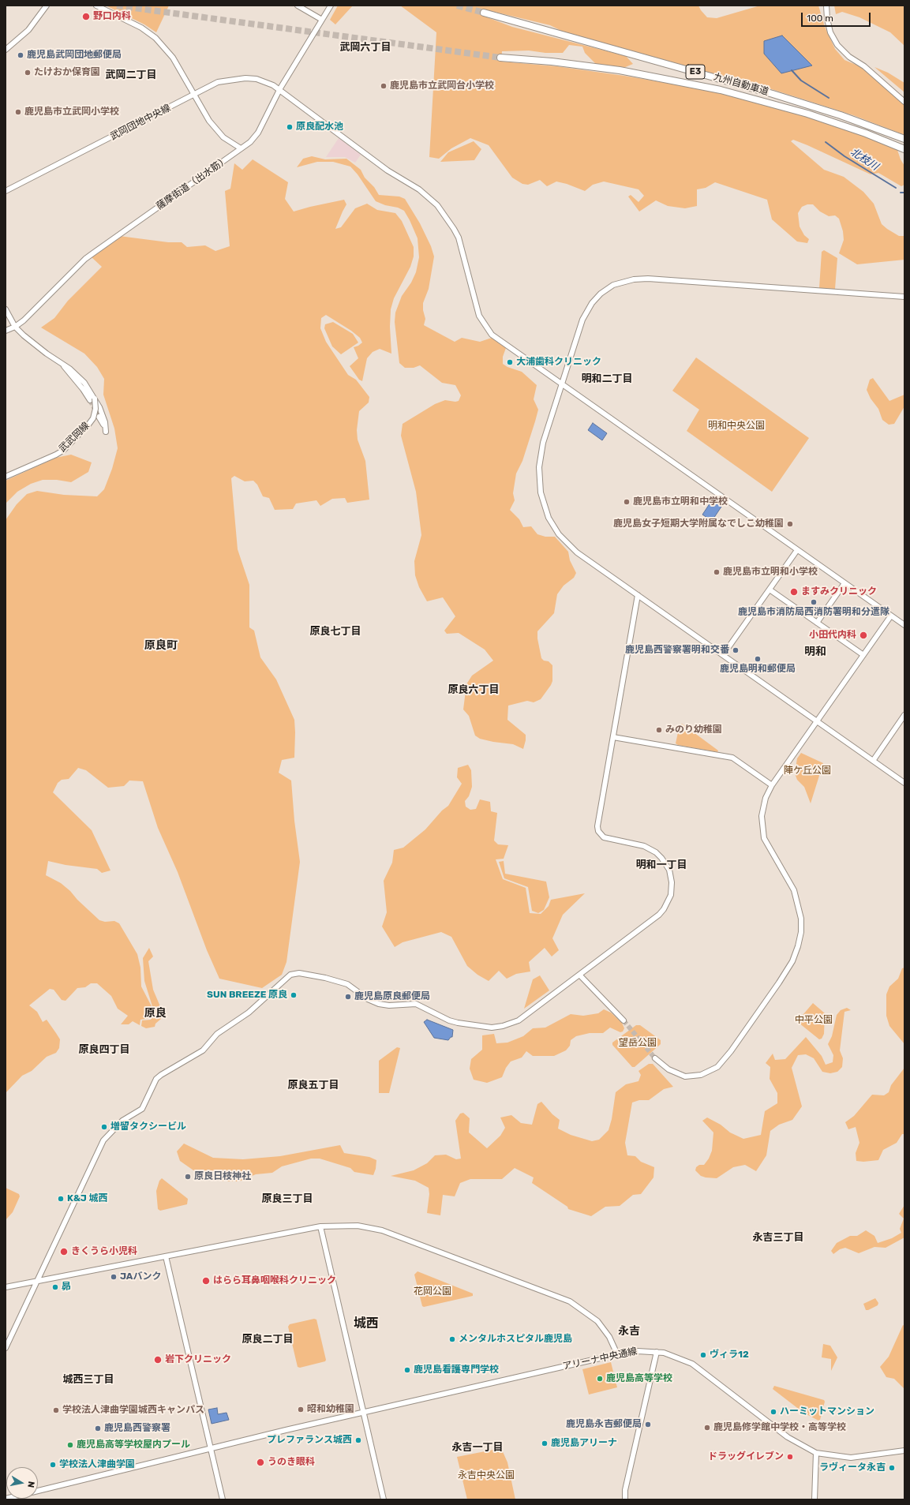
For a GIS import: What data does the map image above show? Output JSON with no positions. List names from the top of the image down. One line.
{"streets":{"highway":["E3","九州自動車道"],"street":["武岡団地中央線","薩摩街道（出水筋）","武武岡線","アリーナ中央通線"]},"crossings":[["武岡団地中央線","薩摩街道（出水筋）"]],"districts":["武岡六丁目","武岡二丁目","明和二丁目","原良七丁目","原良町","明和","原良六丁目","明和一丁目","原良","原良四丁目","原良五丁目","原良三丁目","永吉三丁目","城西","永吉","原良二丁目","城西三丁目","永吉一丁目"],"water":["北枝川"],"parks":["明和中央公園","陣ケ丘公園","中平公園","望岳公園","花岡公園","永吉中央公園"],"places":["野口内科","鹿児島武岡団地郵便局","たけおか保育園","鹿児島市立武岡台小学校","鹿児島市立武岡小学校","原良配水池","大浦歯科クリニック","鹿児島市立明和中学校","鹿児島女子短期大学附属なでしこ幼稚園","鹿児島市立明和小学校","ますみクリニック","鹿児島市消防局西消防署明和分遣隊","小田代内科","鹿児島西警察署明和交番","鹿児島明和郵便局","みのり幼稚園","SUN BREEZE 原良","鹿児島原良郵便局","増留タクシービル","原良日枝神社","K&J 城西","きくうら小児科","JAバンク","はらら耳鼻咽喉科クリニック","昴","メンタルホスピタル鹿児島","ヴィラ12","岩下クリニック","鹿児島看護専門学校","鹿児島高等学校","昭和幼稚園","学校法人津曲学園城西キャンパス","ハーミットマンション","鹿児島永吉郵便局","鹿児島修学館中学校・高等学校","鹿児島西警察署","プレファランス城西","鹿児島アリーナ","鹿児島高等学校屋内プール","ドラッグイレブン","うのき眼科","学校法人津曲学園","ラヴィータ永吉"],"scale_bar":"100 m","north":"right"}
